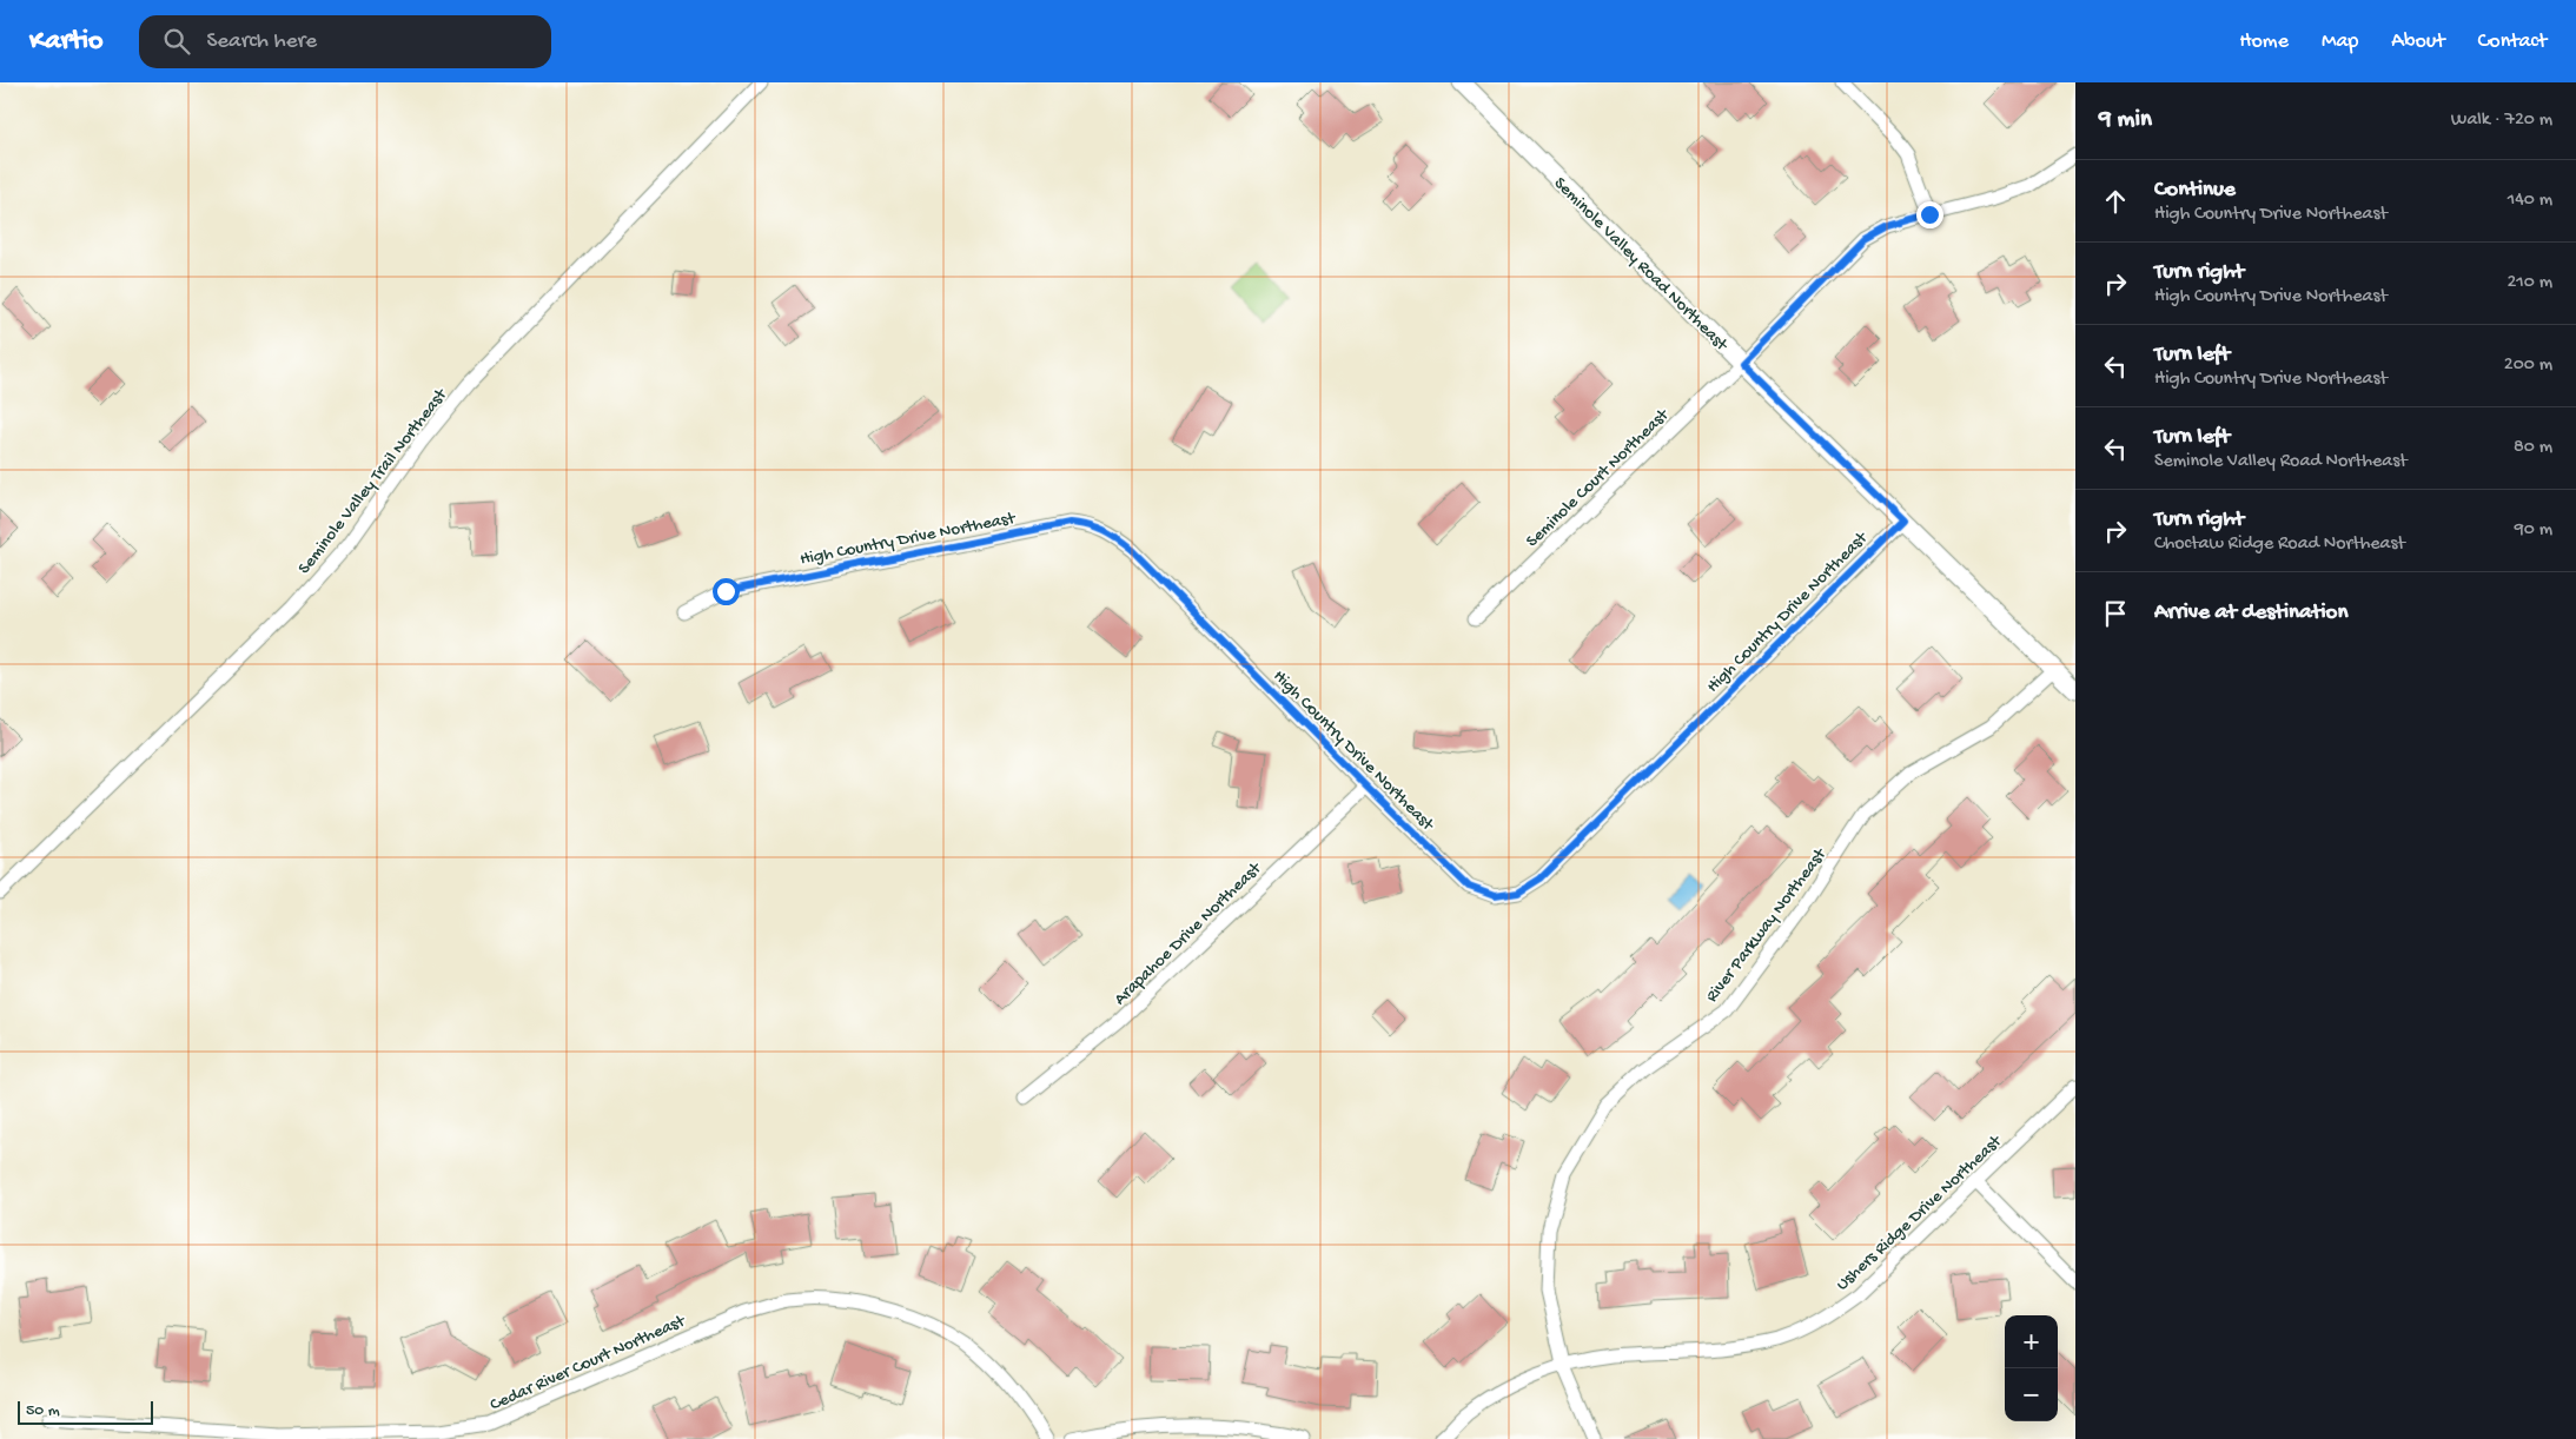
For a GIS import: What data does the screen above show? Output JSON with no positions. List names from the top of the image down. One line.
{"streets":{"street":["Seminole Valley Road Northeast","Seminole Court Northeast","Seminole Valley Trail Northeast","High Country Drive Northeast","River Parkway Northeast","Arapahoe Drive Northeast","Ushers Ridge Drive Northeast","Cedar River Court Northeast"]},"crossings":[["Seminole Valley Road Northeast","Seminole Court Northeast"],["Seminole Valley Road Northeast","High Country Drive Northeast"],["Seminole Valley Road Northeast","River Parkway Northeast"],["High Country Drive Northeast","Arapahoe Drive Northeast"],["River Parkway Northeast","Ushers Ridge Drive Northeast"]],"scale_bar":"50 m","page":{"header":"Kartio","search":"Search here","nav":["Home","Map","About","Contact"],"heading":["9 min","Walk · 720 m"],"list":[["Continue","High Country Drive Northeast","140 m"],["Turn right","High Country Drive Northeast","210 m"],["Turn left","High Country Drive Northeast","200 m"],["Turn left","Seminole Valley Road Northeast","80 m"],["Turn right","Choctaw Ridge Road Northeast","90 m"],"Arrive at destination"],"map_buttons":["+","−"],"scale":"50 m"}}
